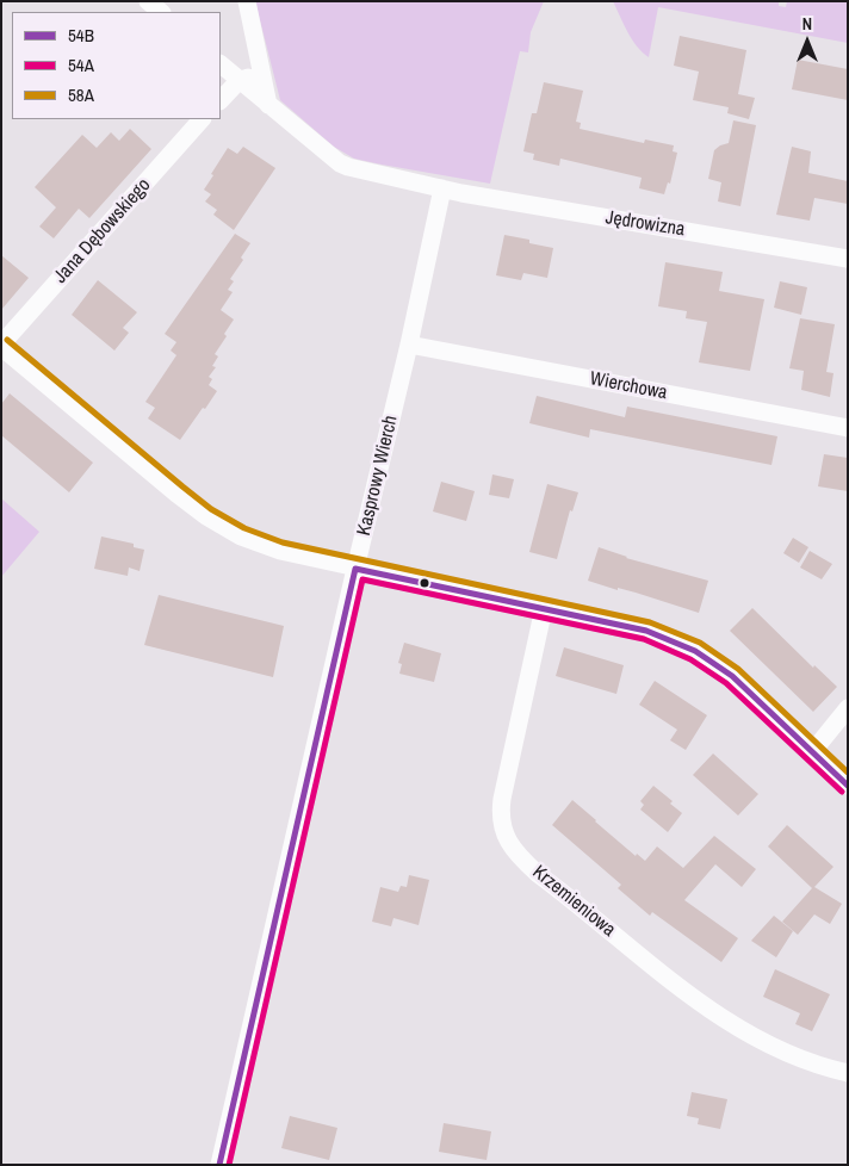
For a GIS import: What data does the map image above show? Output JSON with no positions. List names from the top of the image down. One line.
{"streets":{"street":["Jędrowizna","Jana Dębowskiego","Wierchowa","Kasprowy Wierch","Krzemieniowa"]},"crossings":[["Jędrowizna","Kasprowy Wierch"],["Wierchowa","Kasprowy Wierch"]],"lines":["transit line 58A","transit line 54B","transit line 54A"],"legend":["54B","54A","58A"],"north":"top"}
